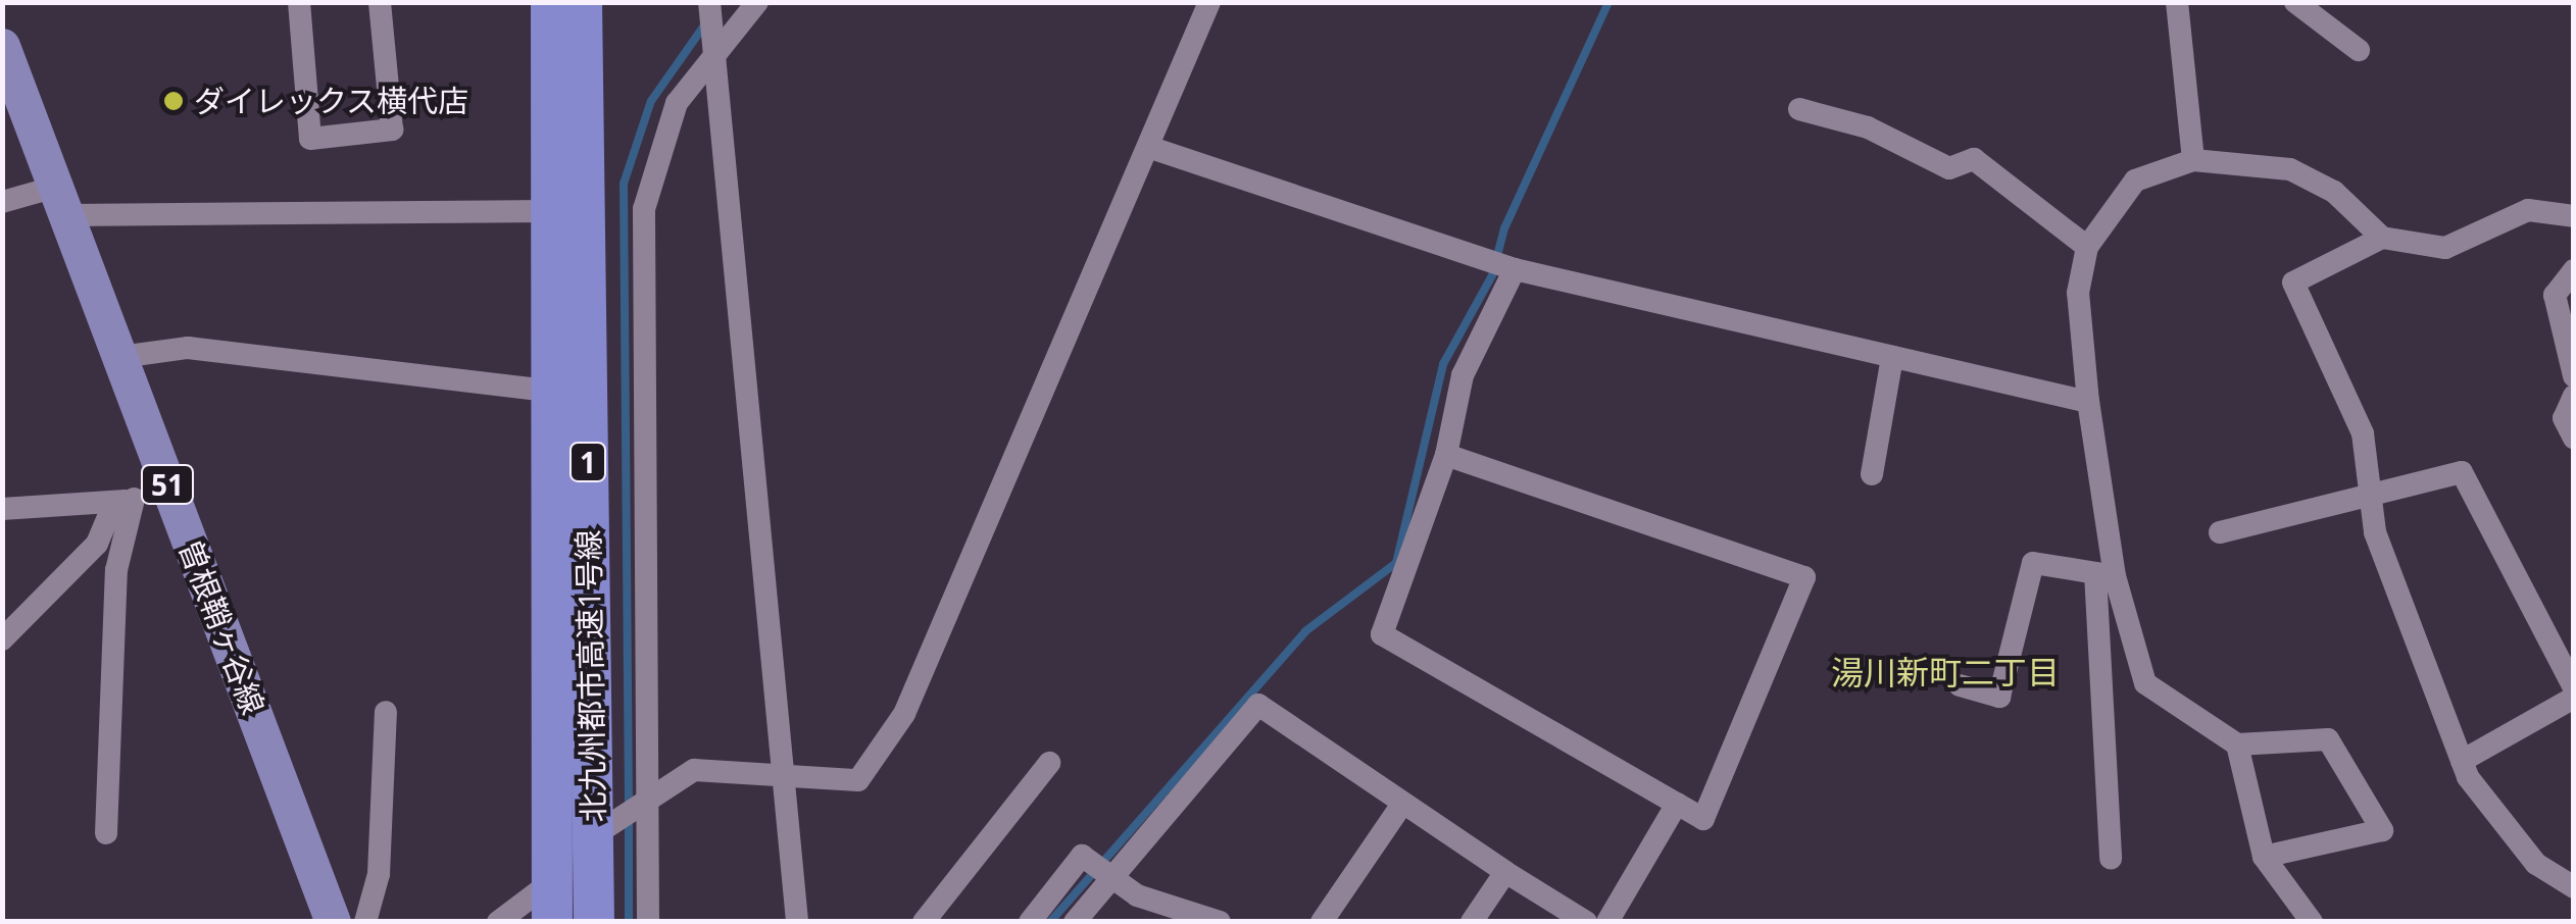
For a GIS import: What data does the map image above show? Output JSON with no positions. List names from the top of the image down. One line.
{"streets":{"highway":["1","北九州都市高速1号線"],"main road":["51","曽根鞘ヶ谷線"]},"districts":["湯川新町二丁目"],"places":["ダイレックス横代店"]}
